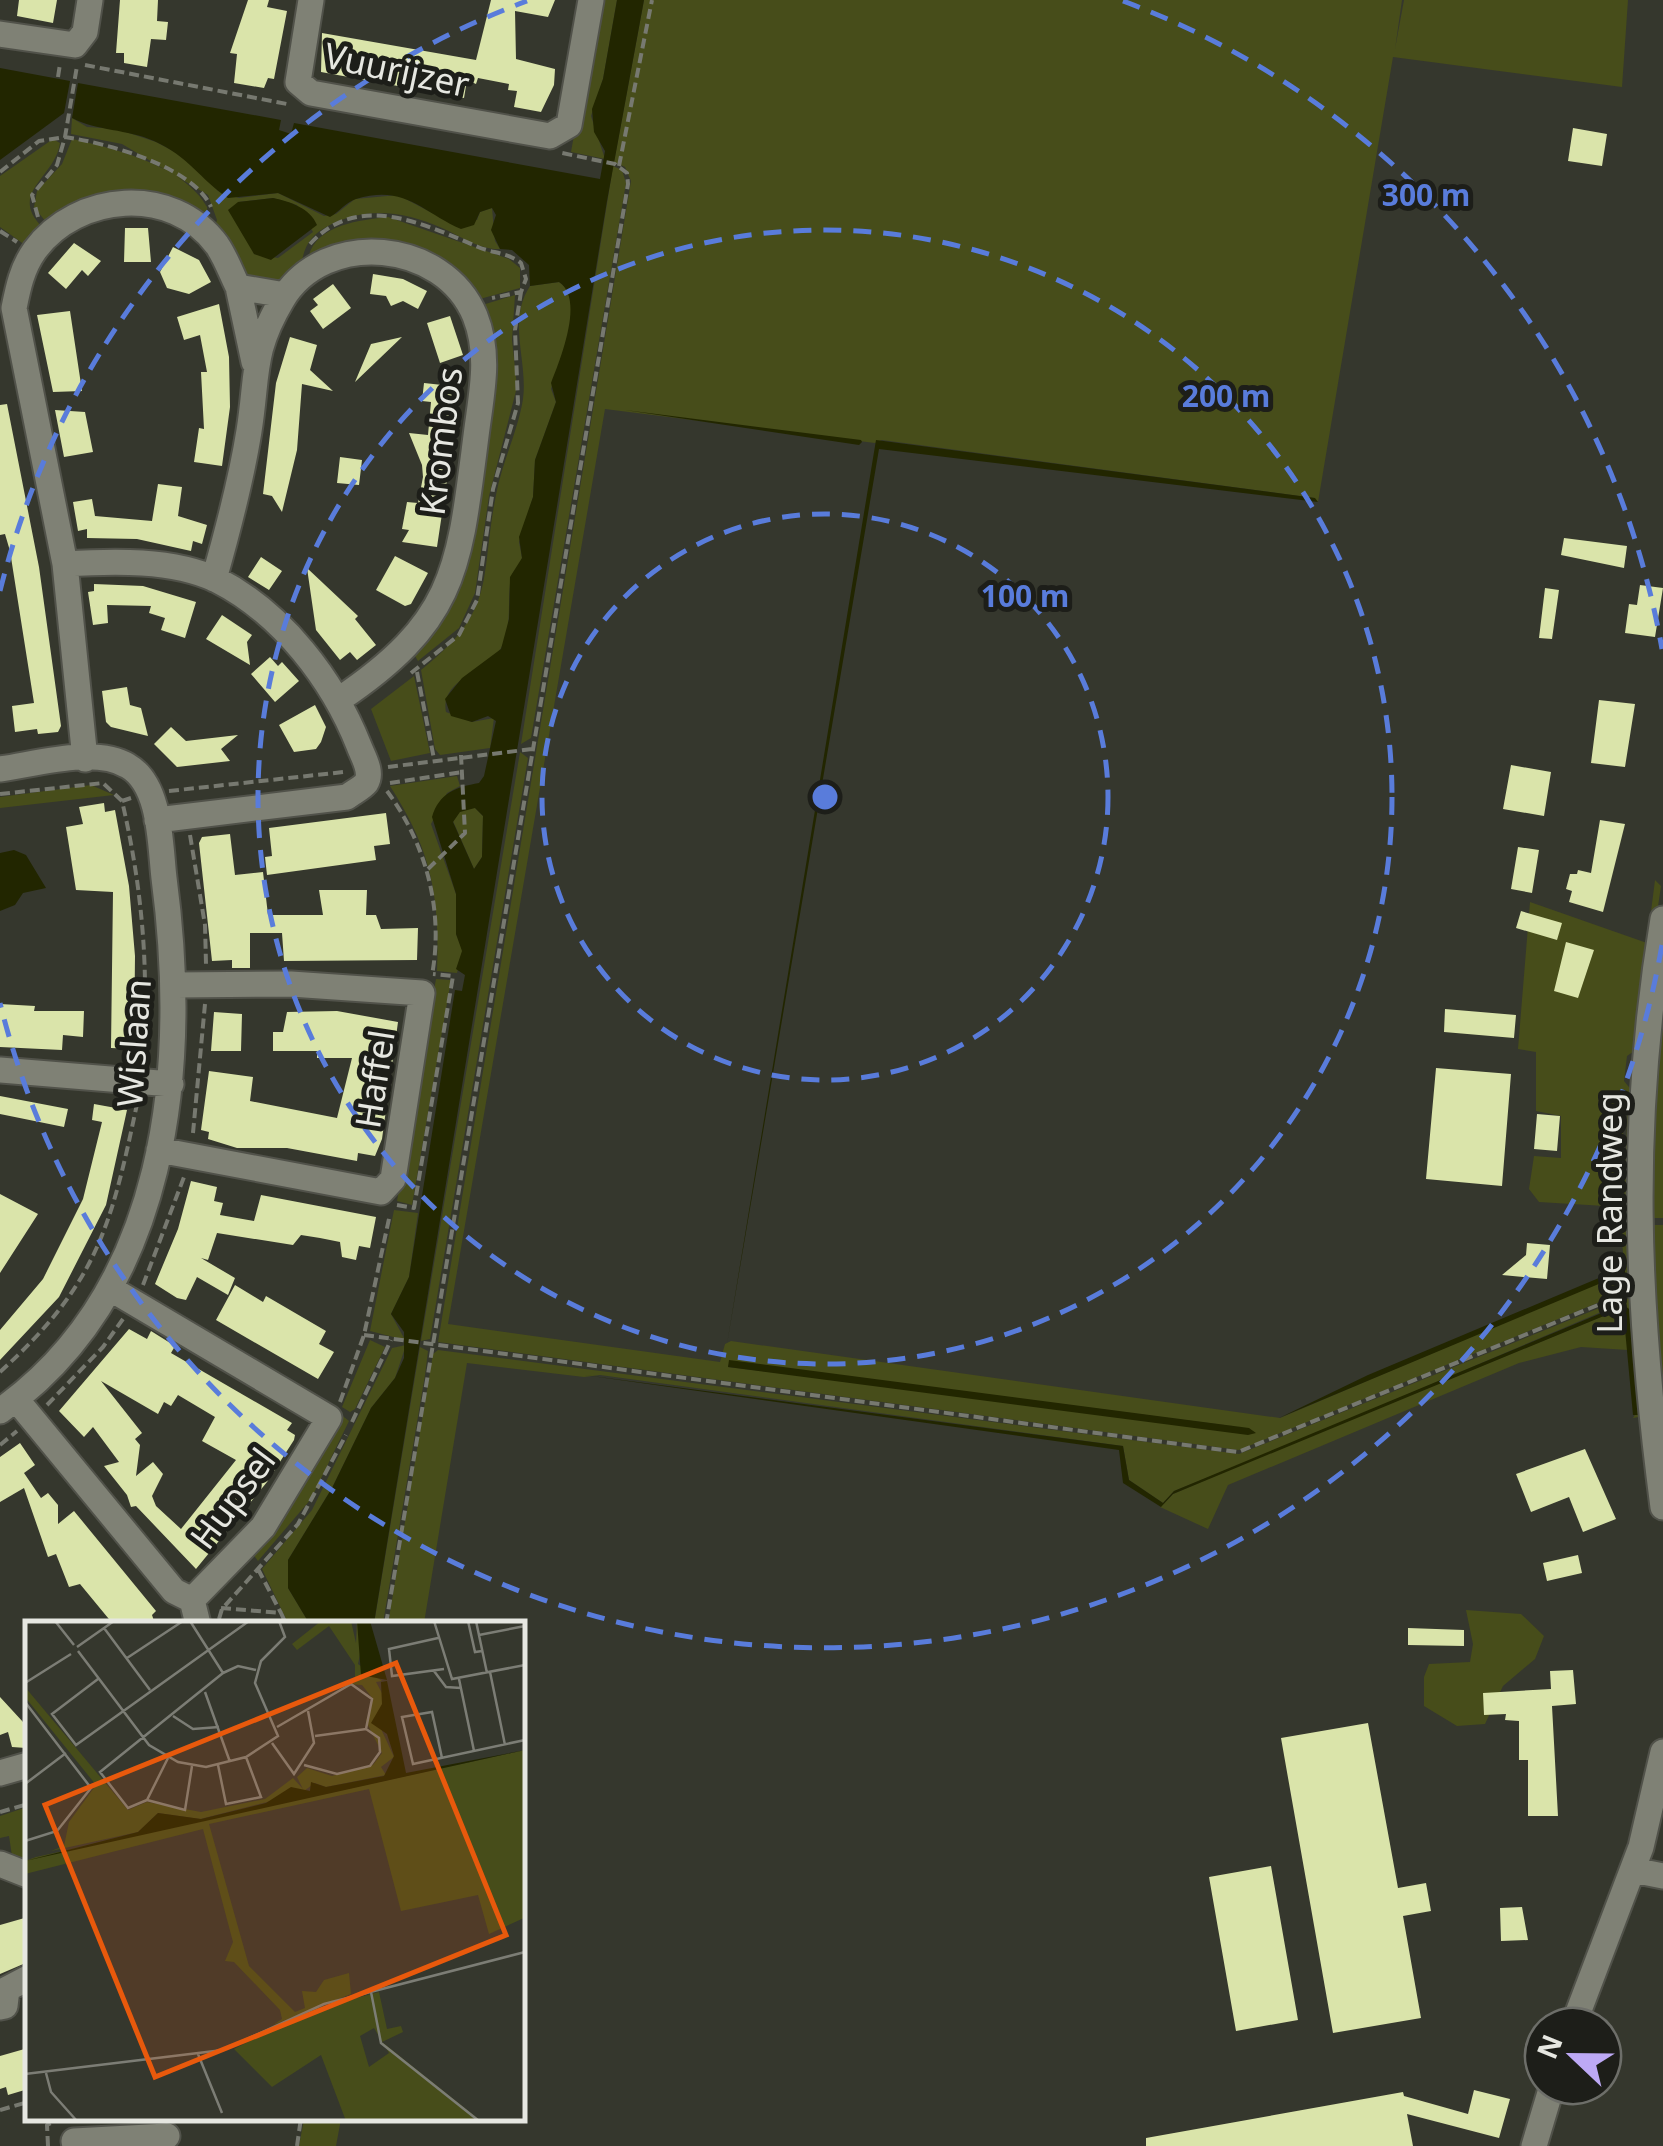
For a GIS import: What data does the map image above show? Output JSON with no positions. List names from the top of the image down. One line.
{"streets":{"street":["Vuurijzer","Krombos","Wislaan","Haffel","Lage Randweg","Hupsel"]},"crossings":[["Wislaan","Haffel"],["Wislaan","Hupsel"]],"north":"left","rings":["300 m","200 m","100 m"]}
